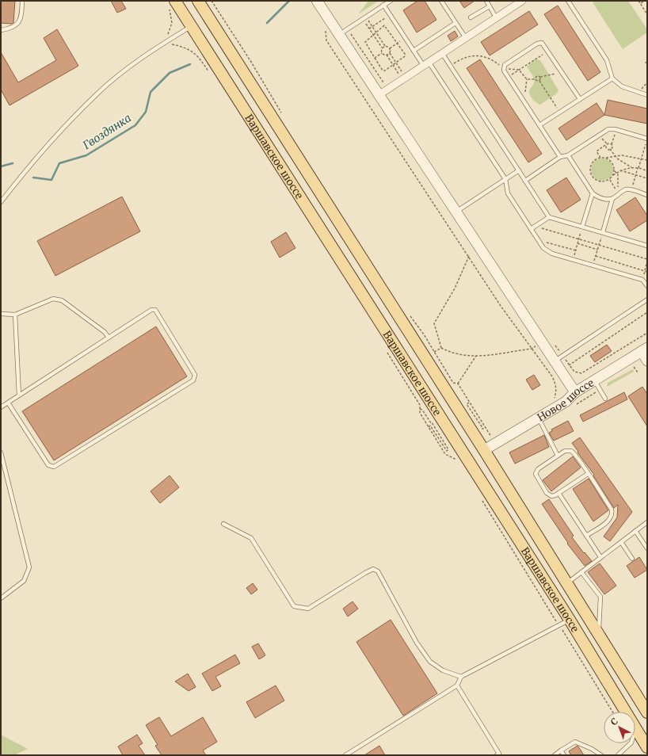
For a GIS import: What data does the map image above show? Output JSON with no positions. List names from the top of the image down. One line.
{"streets":{"main road":["Варшавское шоссе"],"street":["Новое шоссе"]},"crossings":[["Варшавское шоссе","Новое шоссе"]],"water":["Гвоздянка"],"north":"top left"}
